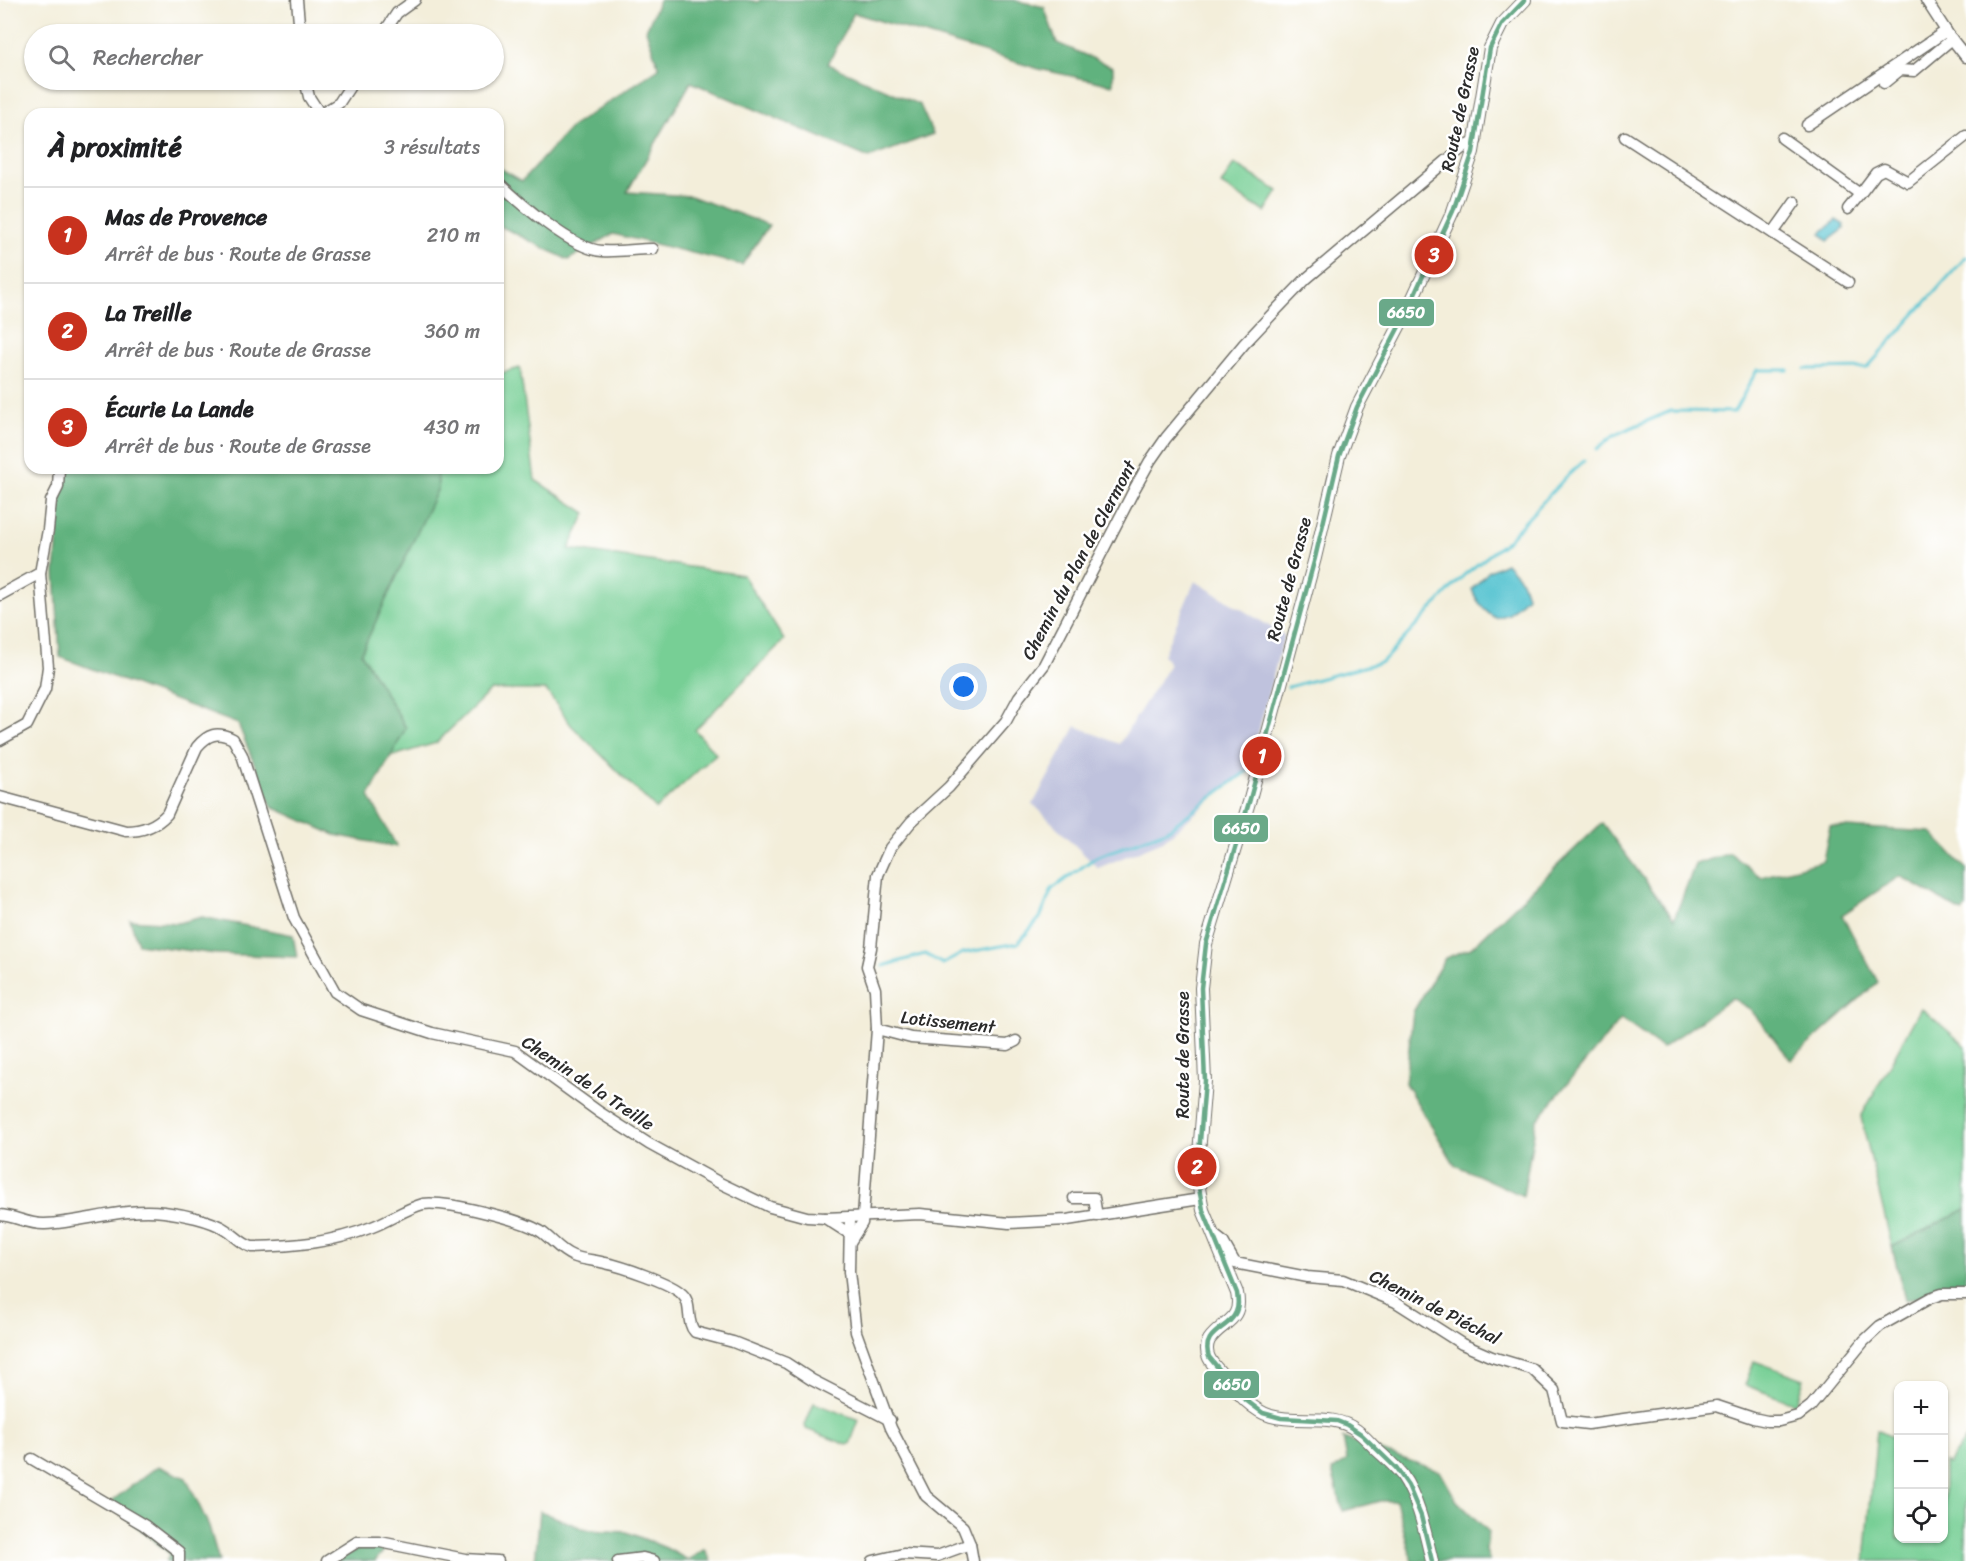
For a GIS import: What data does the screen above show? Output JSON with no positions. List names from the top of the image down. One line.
{"streets":{"street":["Route de Grasse","Chemin du Plan de Clermont","Lotissement","Chemin de la Treille","Chemin de Piéchal"]},"crossings":[["Route de Grasse","Chemin du Plan de Clermont"],["Route de Grasse","Chemin de la Treille"],["Route de Grasse","Chemin de Piéchal"],["Chemin du Plan de Clermont","Lotissement"],["Chemin du Plan de Clermont","Chemin de la Treille"]],"lines":["transit line 6650"],"page":{"search":"Rechercher","heading":["À proximité","3 résultats"],"list":[{"mark":"1","name":"Mas de Provence","note":"Arrêt de bus · Route de Grasse","value":"210 m"},{"mark":"2","name":"La Treille","note":"Arrêt de bus · Route de Grasse","value":"360 m"},{"mark":"3","name":"Écurie La Lande","note":"Arrêt de bus · Route de Grasse","value":"430 m"}],"pins":["3","1","2"],"map_buttons":["+","−"]}}
